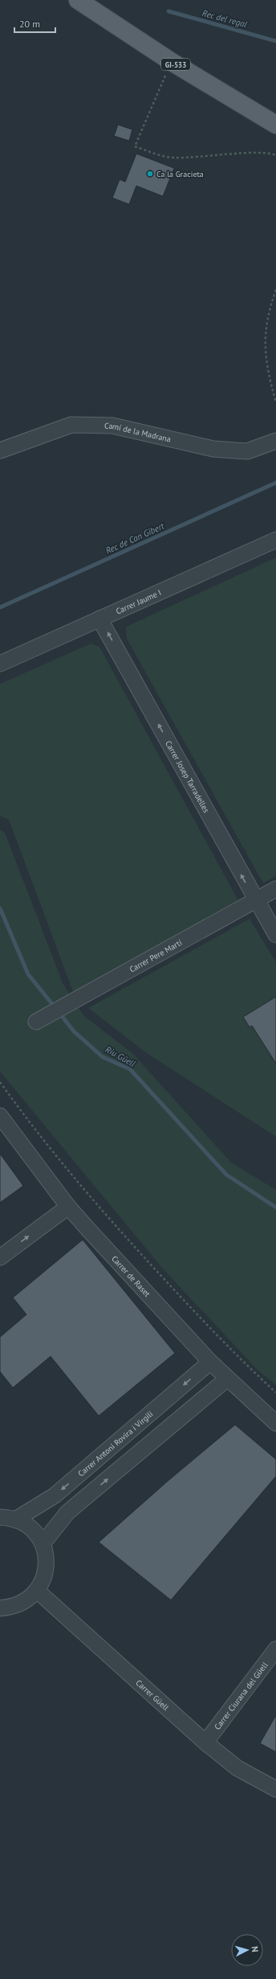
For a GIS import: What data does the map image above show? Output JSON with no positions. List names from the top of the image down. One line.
{"streets":{"main road":["GI-533"],"street":["Camí de la Madrana","Carrer Jaume I","Carrer Josep Tarradelles","Carrer Pere Martí","Carrer de Raset","Carrer Antoni Rovira i Virgili","Carrer Güell","Carrer Ciurana del Güell"]},"crossings":[["Carrer Jaume I","Carrer Josep Tarradelles"],["Carrer Josep Tarradelles","Carrer Pere Martí"],["Carrer de Raset","Carrer Antoni Rovira i Virgili"],["Carrer Güell","Carrer Ciurana del Güell"]],"one_way":["Carrer Josep Tarradelles"],"water":["Rec del regal","Rec de Can Gibert","Riu Güell"],"places":["Ca la Gracieta"],"scale_bar":"20 m","north":"right"}
